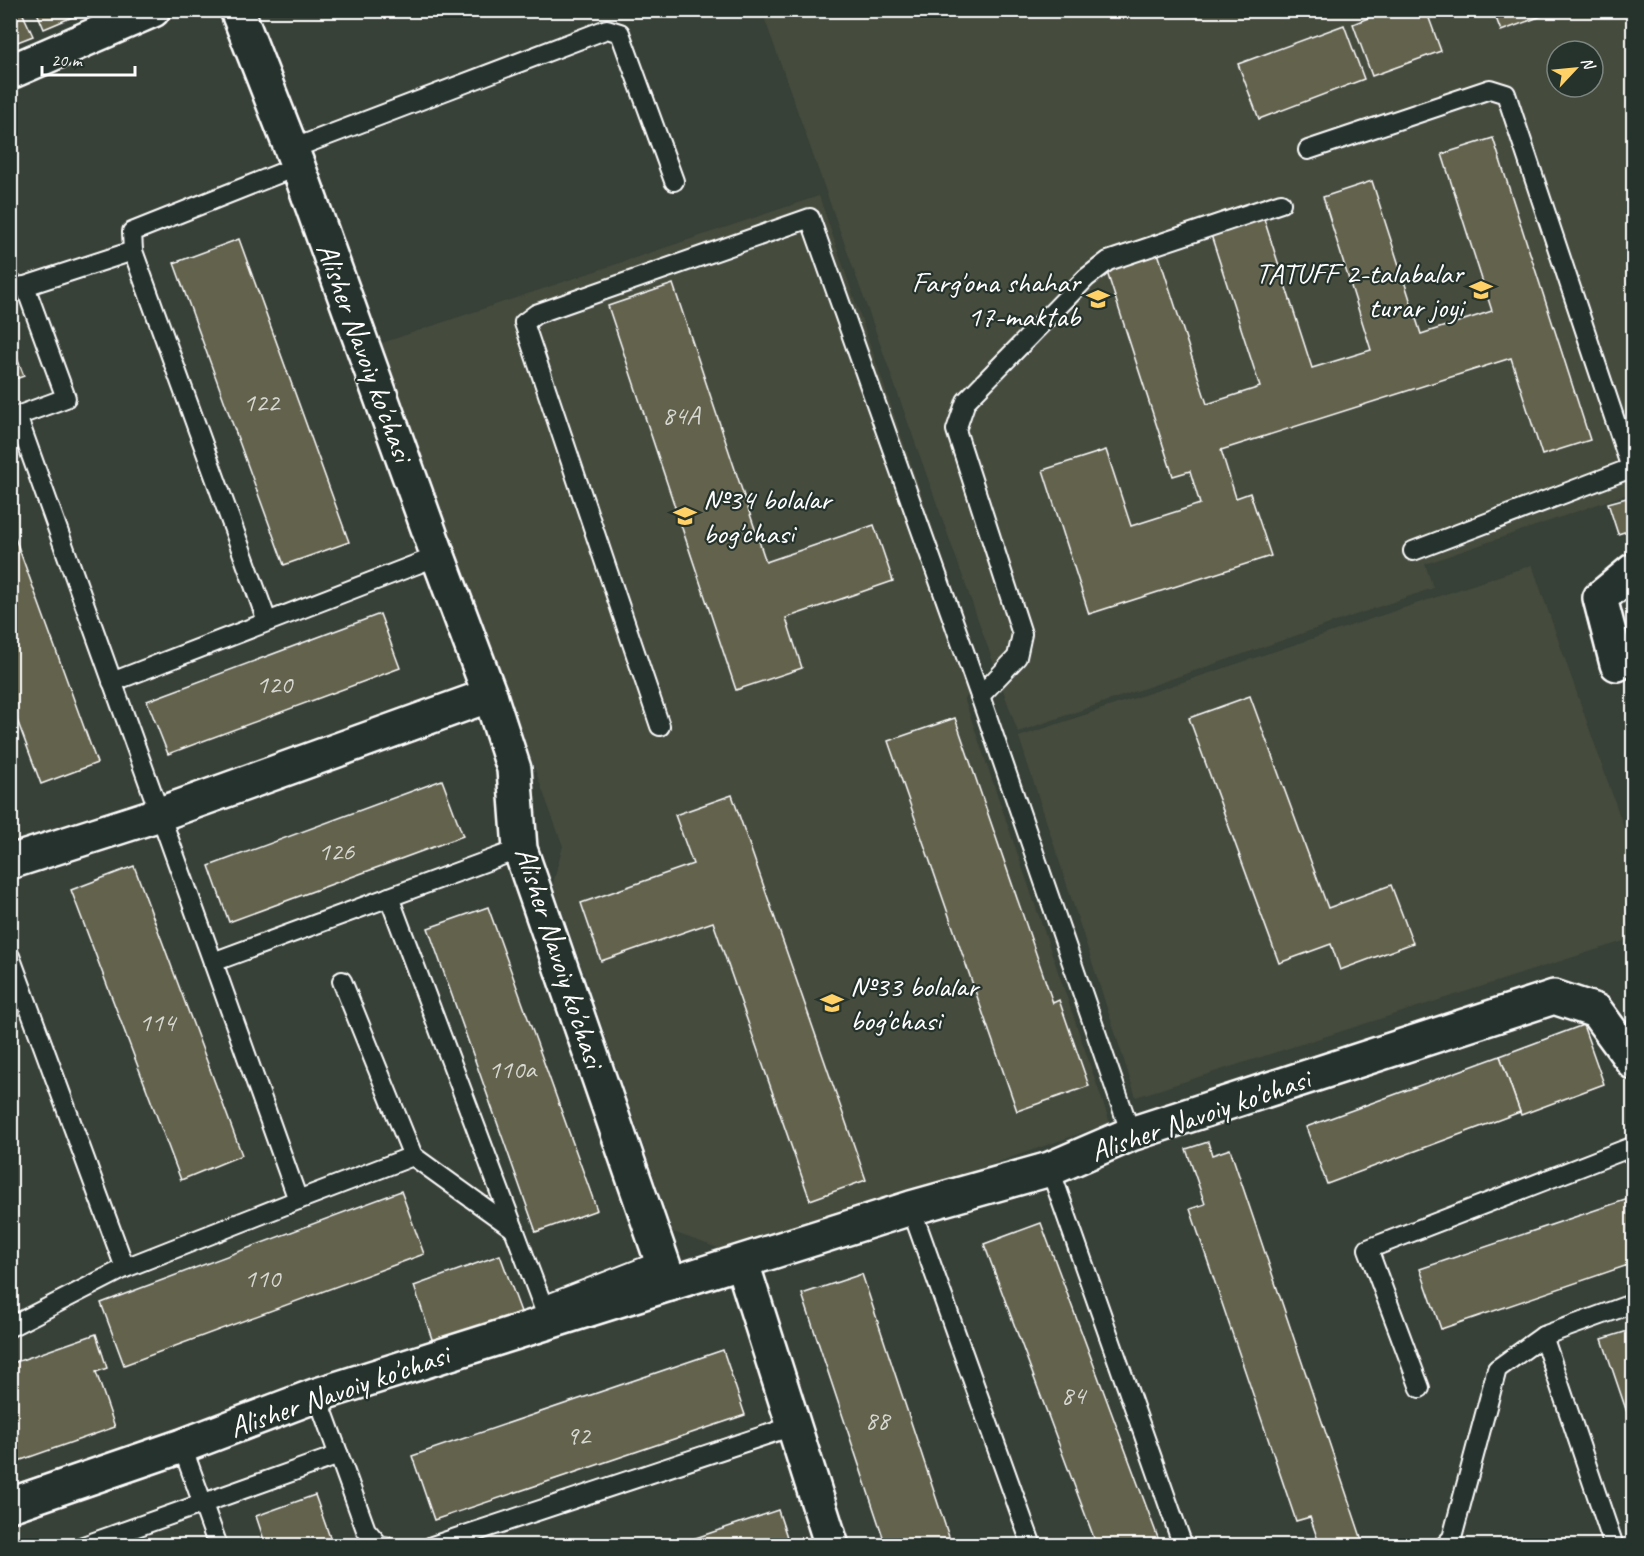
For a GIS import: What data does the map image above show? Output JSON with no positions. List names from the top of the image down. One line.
{"streets":{"street":["Alisher Navoiy ko'chasi"]},"places":{"school or university":["TATUFF 2-talabalar turar joyi","Farg'ona shahar 17-maktab","№34 bolalar bog'chasi","№33 bolalar bog'chasi"]},"house_numbers":["122","84A","120","126","114","110а","110","84","88","92"],"scale_bar":"20 m","north":"top right"}
